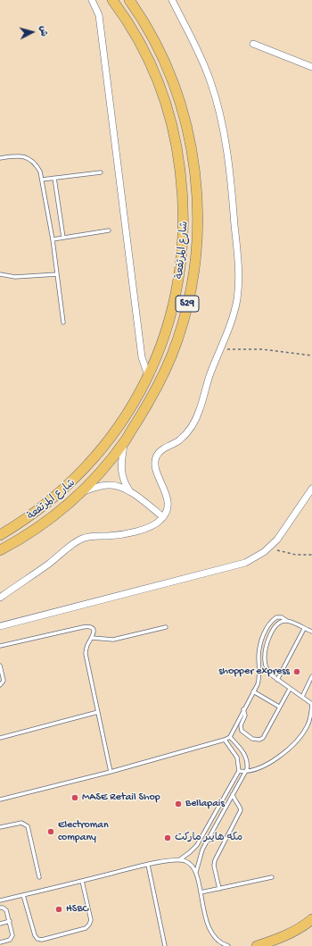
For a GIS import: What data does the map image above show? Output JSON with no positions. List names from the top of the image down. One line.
{"streets":{"main road":["شارع المرتفعة","S29"]},"places":["shopper express","MASE Retail Shop","Bellapais","Electroman company","مكه هايبر ماركت","HSBC"],"north":"right"}
